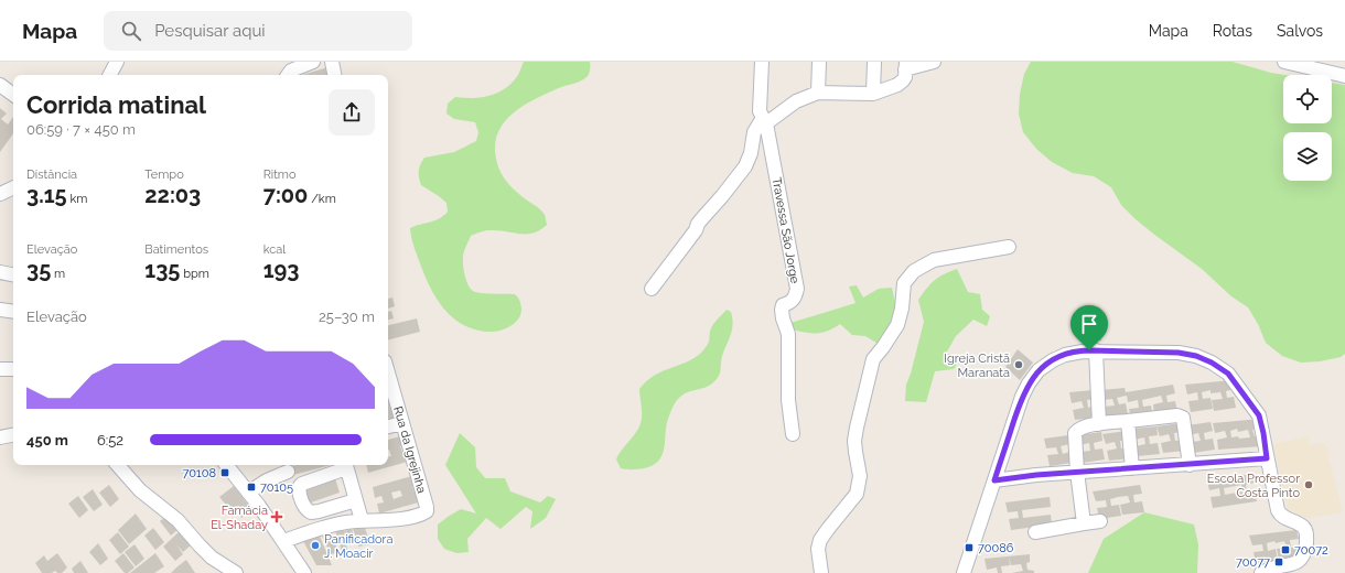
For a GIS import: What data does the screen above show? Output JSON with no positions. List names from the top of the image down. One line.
{"streets":{"street":["Travessa São Jorge","Rua da Igrejinha"]},"places":{"other":["Igreja Cristã Maranata","Escola Professor Costa Pinto","Panificadora J. Moacir"],"transit":["70108","70105","70086","70072","70077"],"health":["Famácia El-Shaday"]},"page":{"header":"Mapa","search":"Pesquisar aqui","nav":["Mapa","Rotas","Salvos"],"heading":["Corrida matinal","06:59 · 7 × 450 m"],"stats":[["Distância","3.15 km"],["Tempo","22:03"],["Ritmo","7:00 /km"],["Elevação","35 m"],["Batimentos","135 bpm"],["kcal","193"]],"chart":["Elevação","25–30 m"],"list":[{"name":"450 m","note":"6:52"}]}}
